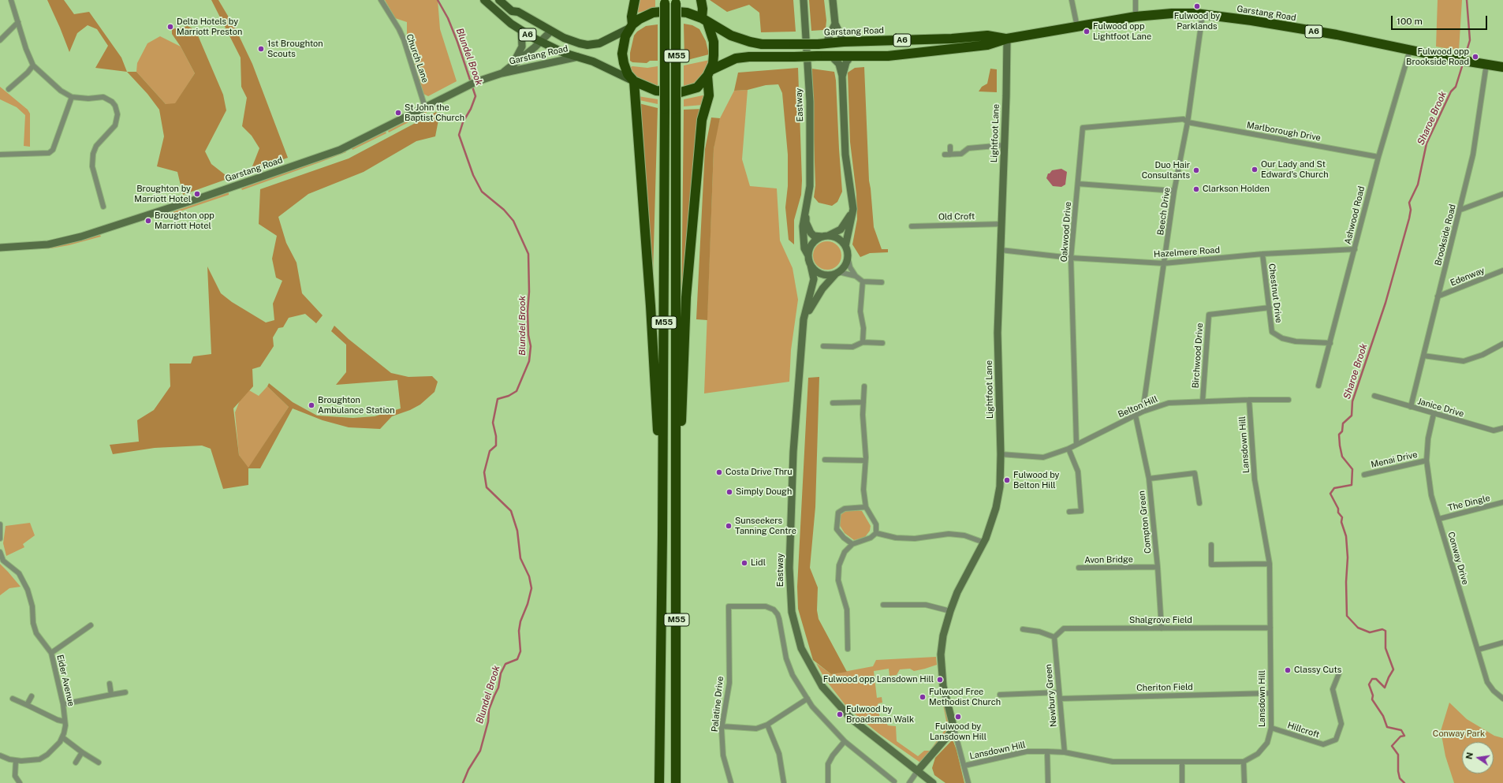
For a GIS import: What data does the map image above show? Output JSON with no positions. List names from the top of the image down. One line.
{"streets":{"highway":["Garstang Road","A6","M55"],"street":["Church Lane","Eastway","Marlborough Drive","Lightfoot Lane","Beech Drive","Ashwood Road","Old Croft","Oakwood Drive","Brookside Road","Hazelmere Road","Edenway","Chestnut Drive","Birchwood Drive","Belton Hill","Janice Drive","Lansdown Hill","Menai Drive","The Dingle","Compton Green","Conway Drive","Avon Bridge","Shalgrove Field","Eider Avenue","Cheriton Field","Newbury Green","Palatine Drive","Hillcroft"]},"crossings":[["Garstang Road","A6"],["Garstang Road","M55"],["Garstang Road","Church Lane"],["Garstang Road","Lightfoot Lane"],["Garstang Road","Beech Drive"],["Garstang Road","Ashwood Road"],["Garstang Road","Brookside Road"],["A6","M55"],["Marlborough Drive","Beech Drive"],["Marlborough Drive","Ashwood Road"],["Marlborough Drive","Oakwood Drive"],["Lightfoot Lane","Old Croft"],["Lightfoot Lane","Hazelmere Road"],["Lightfoot Lane","Belton Hill"],["Lightfoot Lane","Lansdown Hill"],["Beech Drive","Oakwood Drive"],["Beech Drive","Hazelmere Road"],["Beech Drive","Belton Hill"],["Ashwood Road","Hazelmere Road"],["Ashwood Road","Chestnut Drive"],["Oakwood Drive","Hazelmere Road"],["Oakwood Drive","Belton Hill"],["Brookside Road","Edenway"],["Brookside Road","Janice Drive"],["Hazelmere Road","Chestnut Drive"],["Chestnut Drive","Birchwood Drive"],["Birchwood Drive","Belton Hill"],["Belton Hill","Lansdown Hill"],["Belton Hill","Compton Green"],["Janice Drive","Conway Drive"],["Lansdown Hill","Shalgrove Field"],["Lansdown Hill","Cheriton Field"],["Lansdown Hill","Newbury Green"],["Lansdown Hill","Hillcroft"],["Menai Drive","Conway Drive"],["The Dingle","Conway Drive"],["Compton Green","Avon Bridge"],["Compton Green","Shalgrove Field"],["Shalgrove Field","Newbury Green"],["Cheriton Field","Newbury Green"]],"water":["Blundel Brook","Sharoe Brook"],"parks":["Conway Park"],"places":["Fulwood by Parklands","Delta Hotels by Marriott Preston","Fulwood opp Lightfoot Lane","1st Broughton Scouts","Fulwood opp Brookside Road","St John the Baptist Church","Our Lady and St Edward's Church","Duo Hair Consultants","Clarkson Holden","Broughton by Marriott Hotel","Broughton opp Marriott Hotel","Broughton Ambulance Station","Costa Drive Thru","Fulwood by Belton Hill","Simply Dough","Sunseekers Tanning Centre","Lidl","Classy Cuts","Fulwood opp Lansdown Hill","Fulwood Free Methodist Church","Fulwood by Broadsman Walk","Fulwood by Lansdown Hill"],"scale_bar":"100 m","north":"left"}
